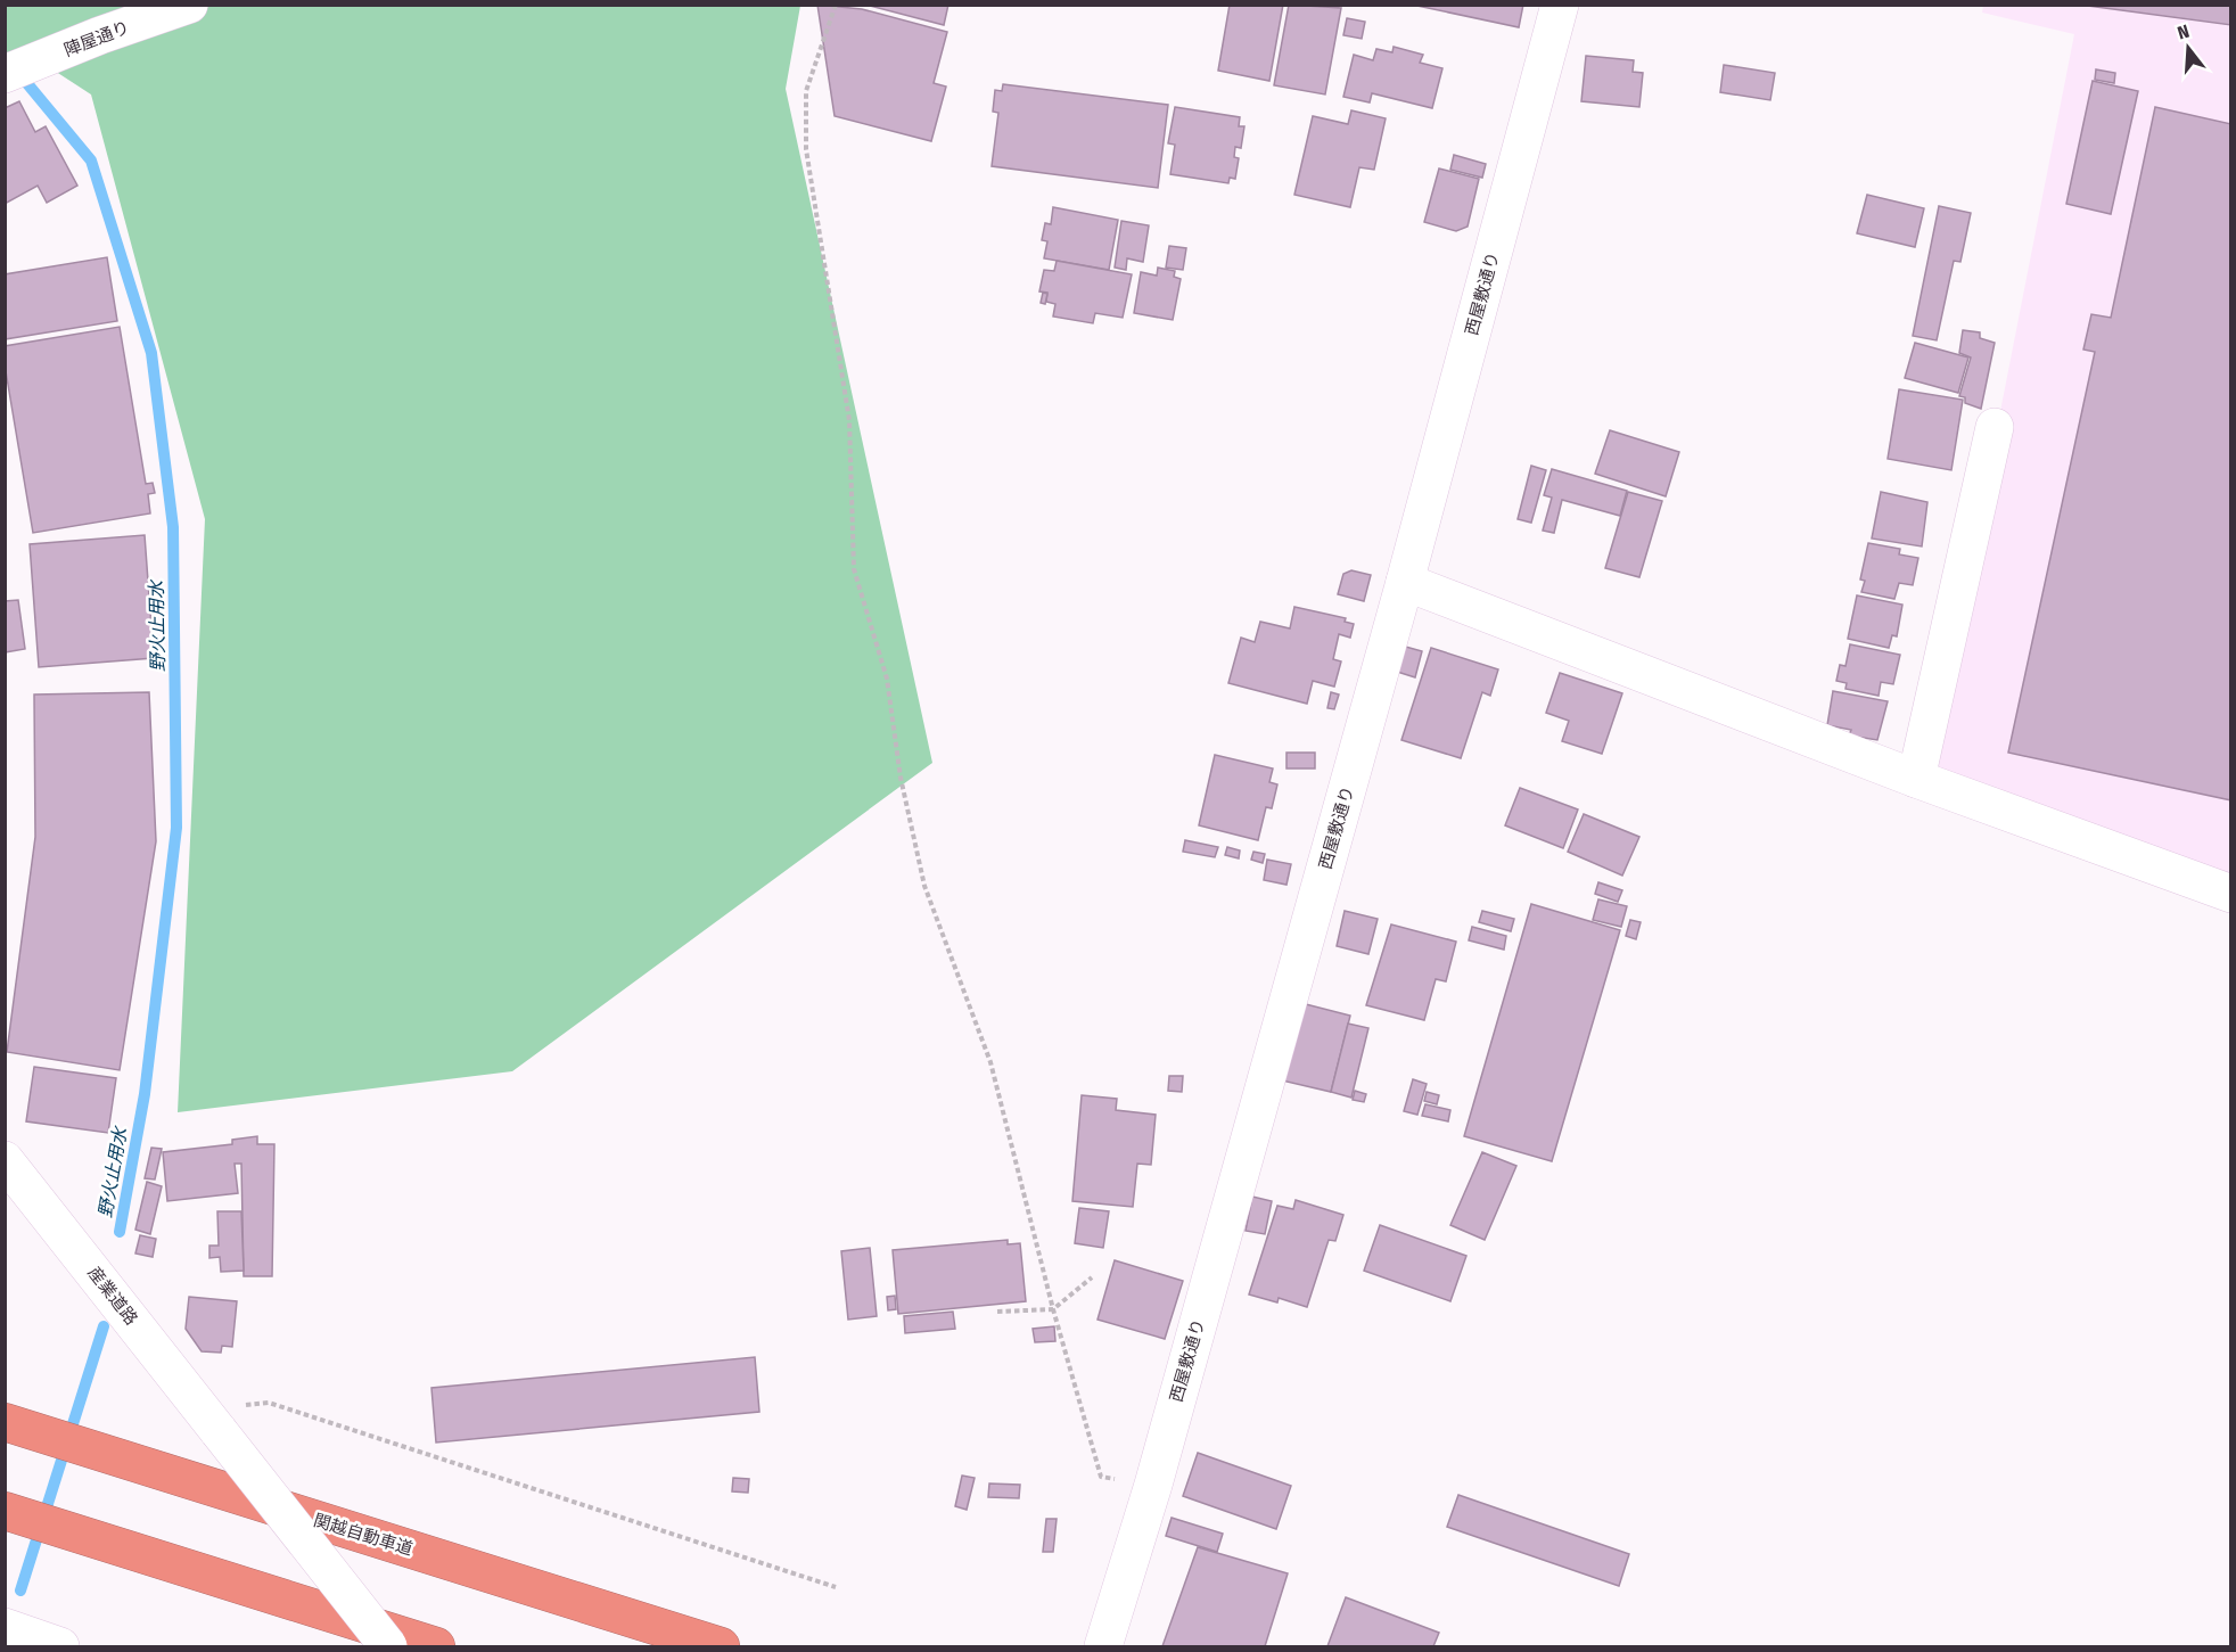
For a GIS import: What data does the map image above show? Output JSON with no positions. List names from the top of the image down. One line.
{"streets":{"highway":["関越自動車道"],"street":["陣屋通り","西屋敷通り","産業道路"]},"water":["野火止用水"],"north":"top"}
